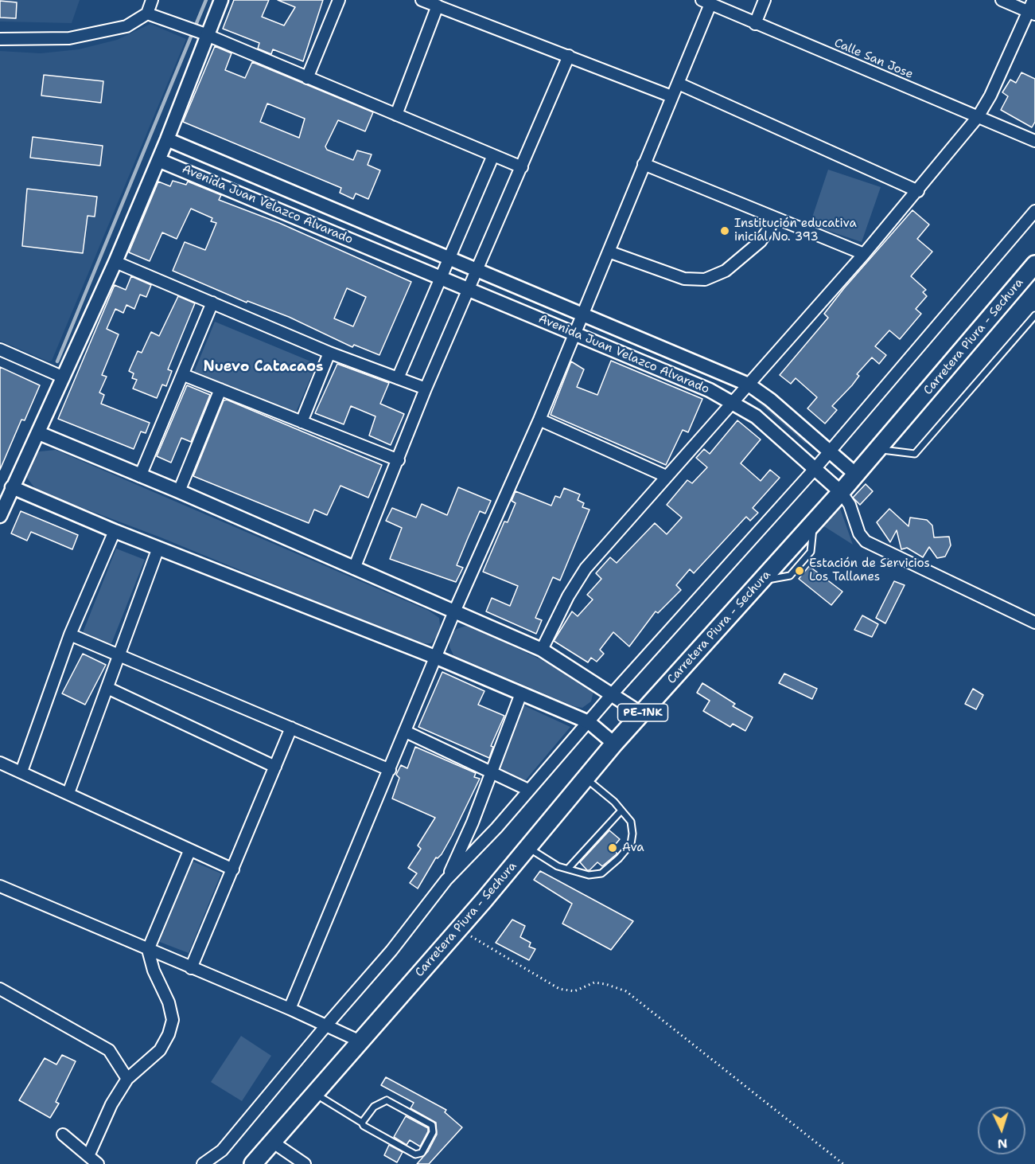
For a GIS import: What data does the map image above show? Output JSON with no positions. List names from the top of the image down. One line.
{"streets":{"main road":["Carretera Piura - Sechura","PE-1NK"],"street":["Calle San Jose","Avenida Juan Velazco Alvarado"]},"crossings":[["Avenida Juan Velazco Alvarado","Carretera Piura - Sechura"]],"districts":["Nuevo Catacaos"],"places":["Institución educativa inicial No. 393","Estación de Servicios Los Tallanes","Ava"],"north":"bottom"}
